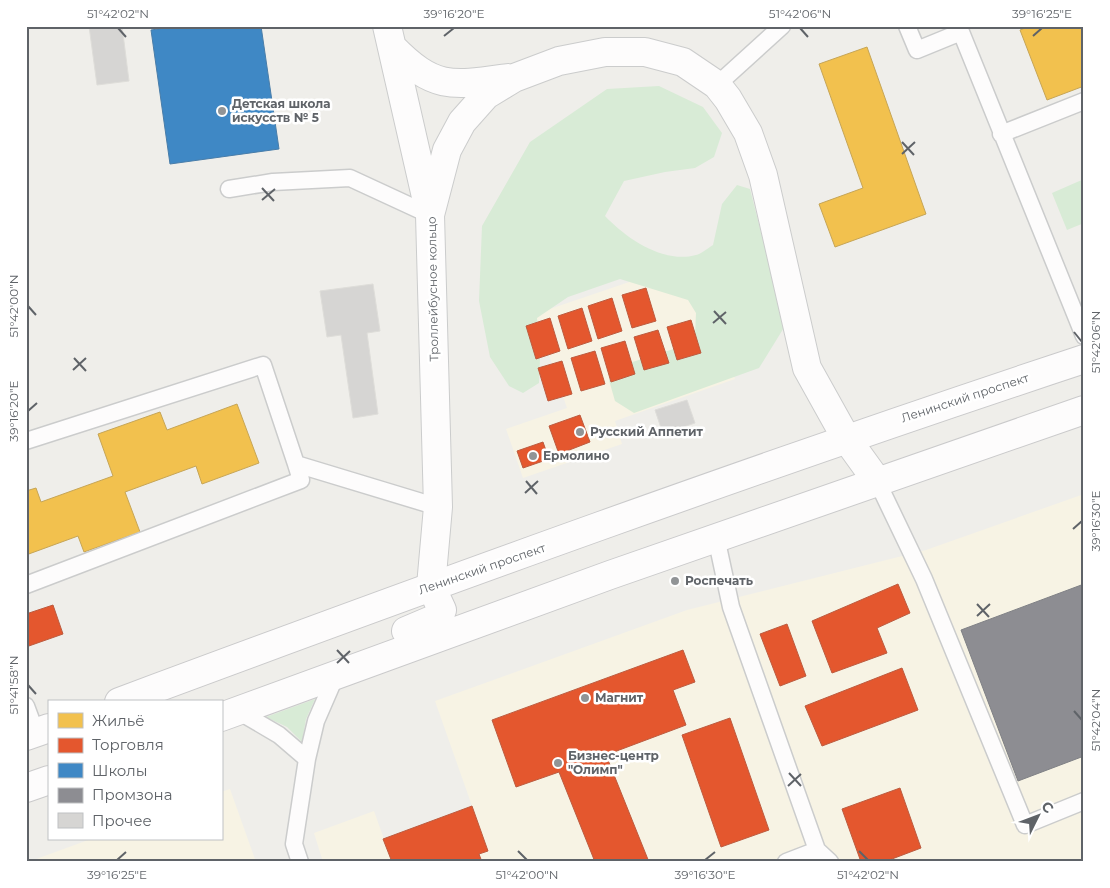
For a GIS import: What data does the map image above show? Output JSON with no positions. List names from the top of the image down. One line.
{"streets":{"main road":["Троллейбусное кольцо","Ленинский проспект"]},"crossings":[["Троллейбусное кольцо","Ленинский проспект"]],"places":["Детская школа искусств № 5","Русский Аппетит","Ермолино","Роспечать","Магнит","Бизнес-центр \"Олимп\""],"legend":["Жильё","Торговля","Школы","Промзона","Прочее"],"north":"top right","coordinates":["51°42'02\"N","39°16'20\"E","51°42'06\"N","39°16'25\"E","51°42'00\"N","39°16'30\"E","51°41'58\"N","51°42'04\"N"]}
